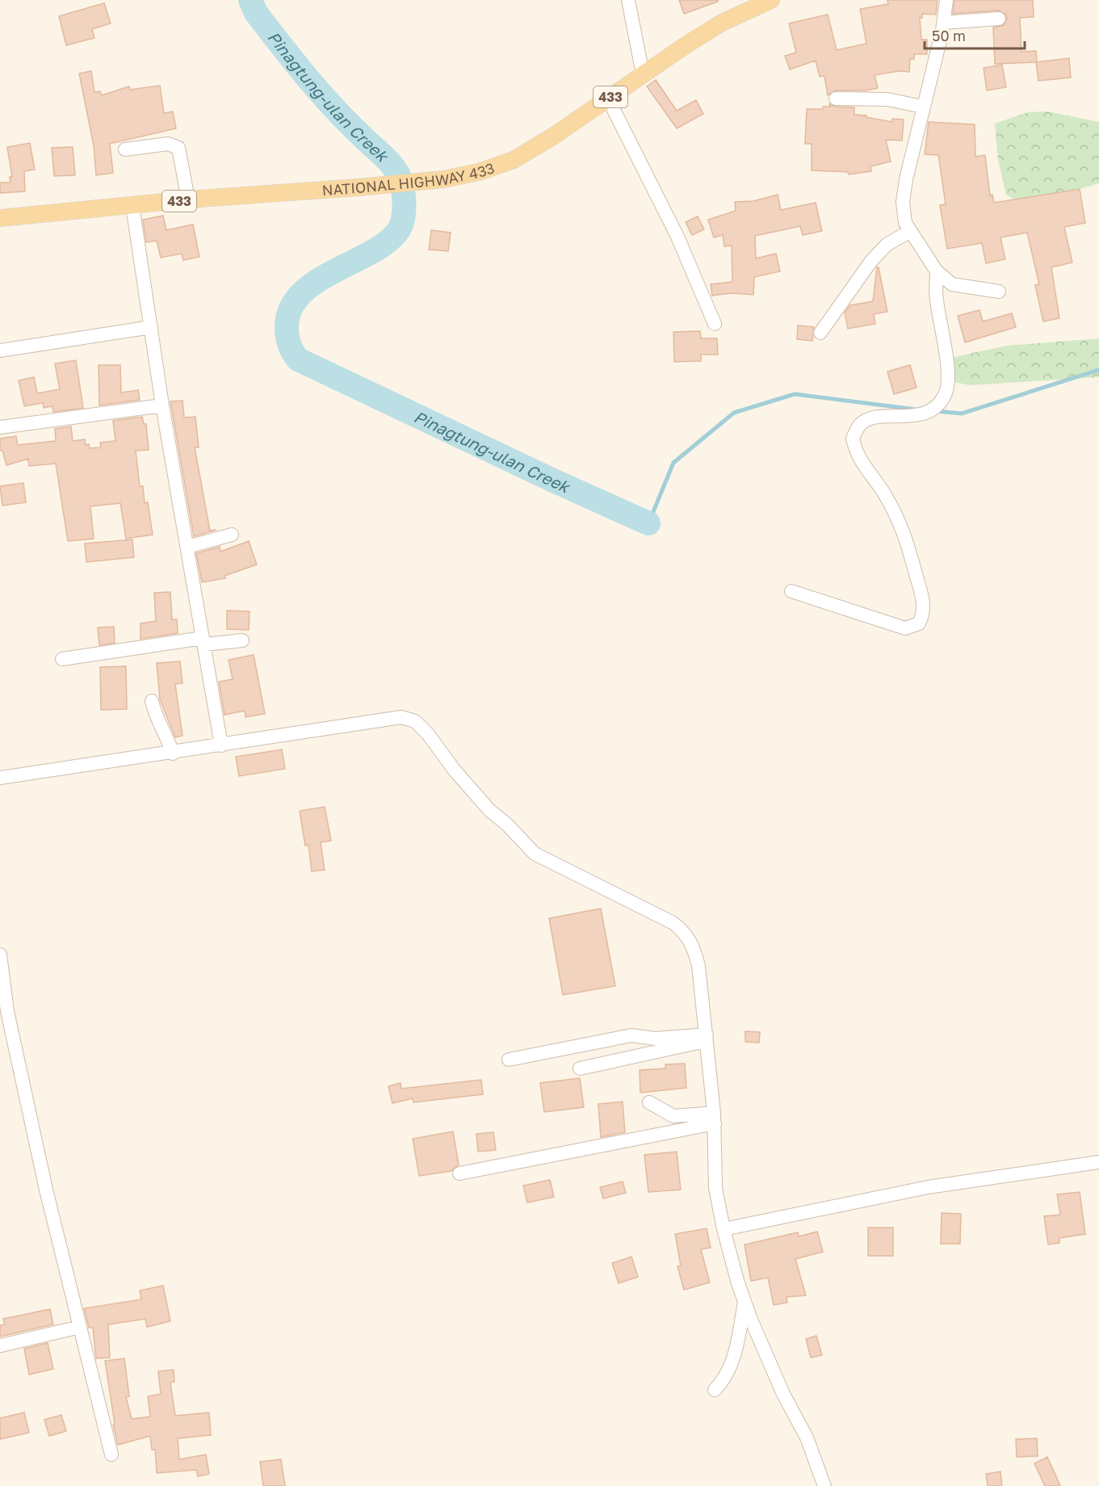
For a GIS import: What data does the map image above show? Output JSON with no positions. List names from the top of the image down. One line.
{"streets":{"main road":["433","NATIONAL HIGHWAY 433"]},"water":["Pinagtung-ulan Creek"],"scale_bar":"50 m"}
